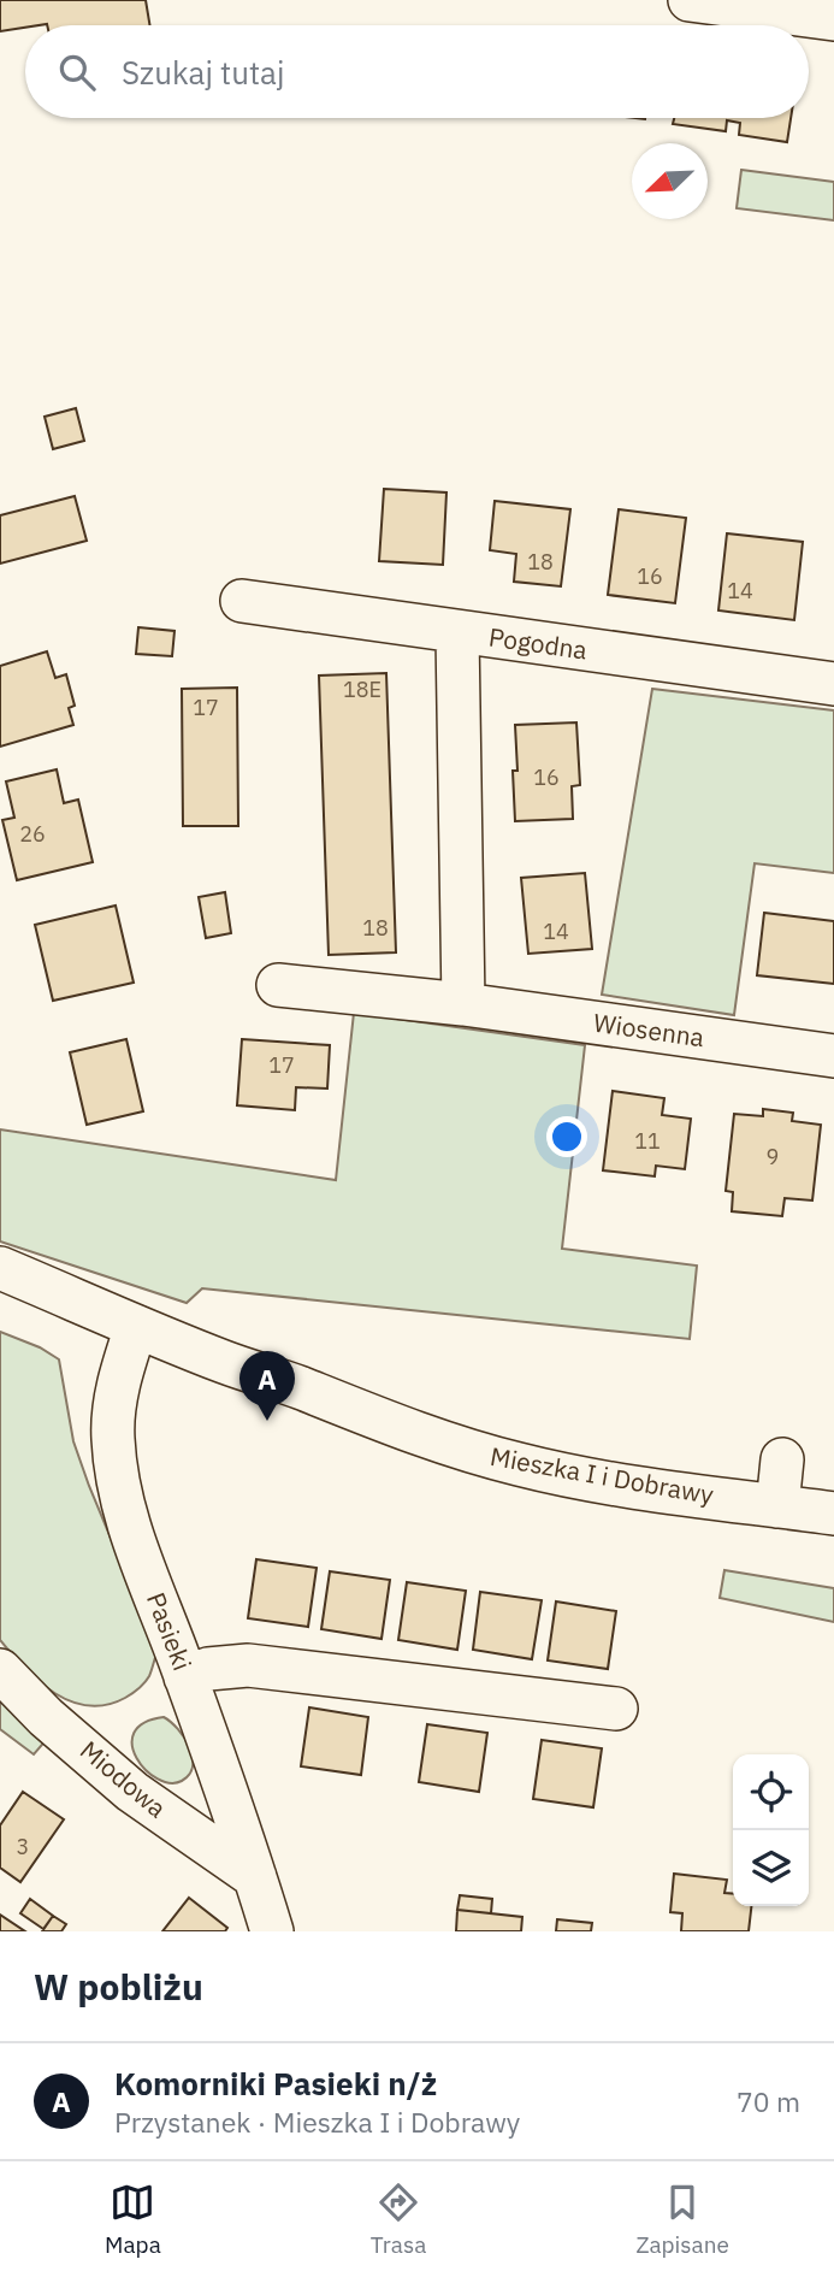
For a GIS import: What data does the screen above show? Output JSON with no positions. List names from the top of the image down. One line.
{"streets":{"street":["Pogodna","Wiosenna","Mieszka I i Dobrawy","Pasieki","Miodowa"]},"crossings":[["Mieszka I i Dobrawy","Pasieki"],["Pasieki","Miodowa"]],"house_numbers":["18","16","14","18E","17","16","26","18","14","17","11","9","3"],"north":"bottom left","page":{"search":"Szukaj tutaj","pins":"A","heading":"W pobliżu","list":[{"mark":"A","name":"Komorniki Pasieki n/ż","note":"Przystanek · Mieszka I i Dobrawy","value":"70 m"}],"nav":["Mapa","Trasa","Zapisane"]}}
